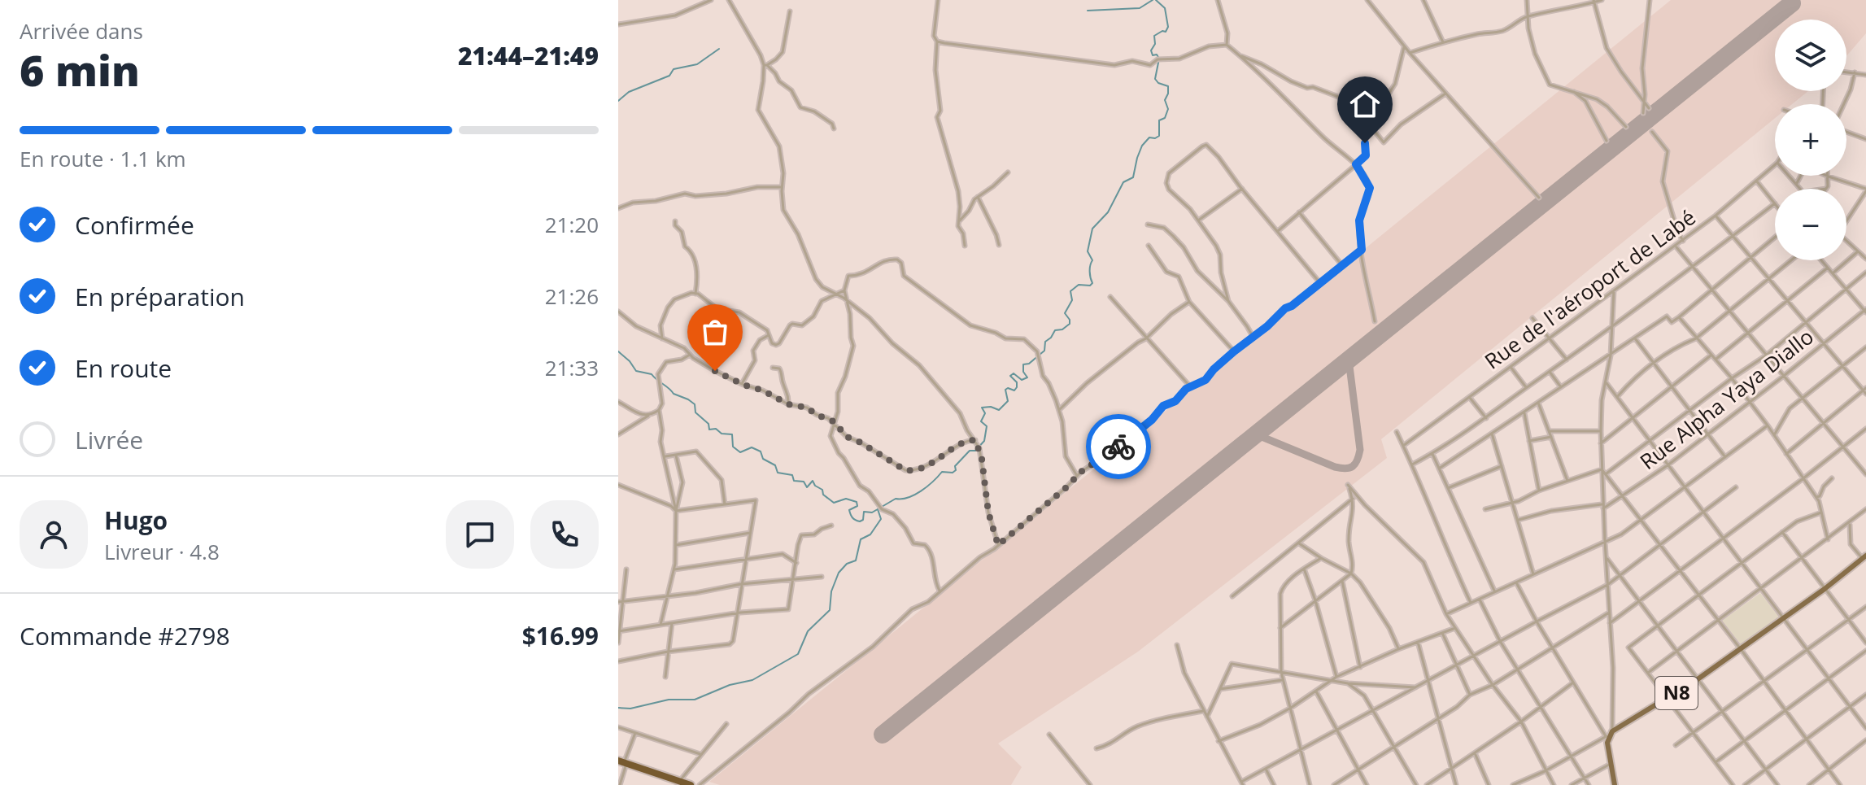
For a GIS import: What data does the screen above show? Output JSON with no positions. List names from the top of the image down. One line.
{"streets":{"main road":["N8"],"street":["Rue de l'aéroport de Labé","Rue Alpha Yaya Diallo"]},"page":{"heading":["6 min","Arrivée dans","21:44–21:49"],"panel":["Hugo","Livreur · 4.8","Commande #2798","$16.99"],"map_buttons":["+","−"],"bar":"En route · 1.1 km","list":[["Confirmée","21:20"],["En préparation","21:26"],["En route","21:33"],"Livrée"]}}
